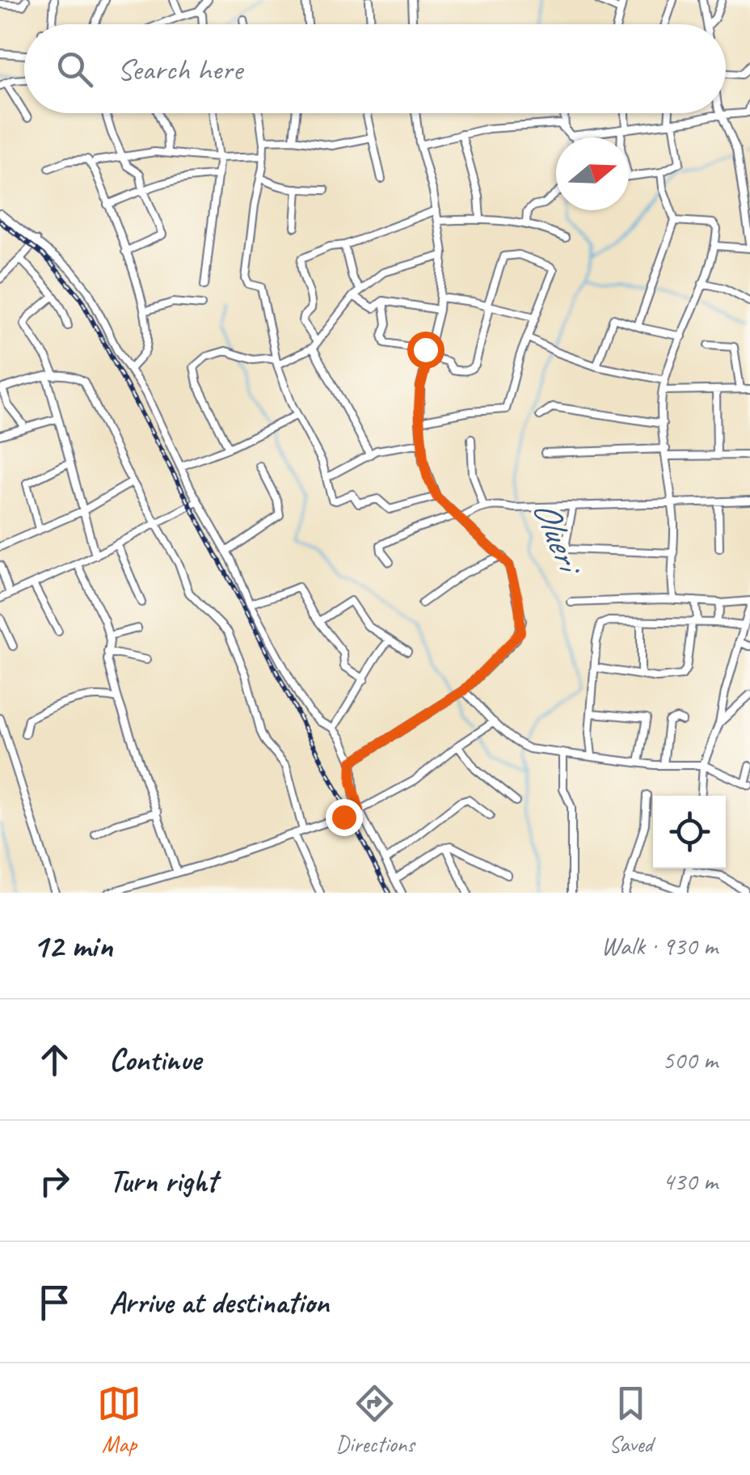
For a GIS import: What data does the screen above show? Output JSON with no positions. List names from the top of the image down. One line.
{"water":["Olueri"],"north":"right","page":{"search":"Search here","heading":["12 min","Walk · 930 m"],"list":[["Continue","500 m"],["Turn right","430 m"],"Arrive at destination"],"nav":["Map","Directions","Saved"]}}
